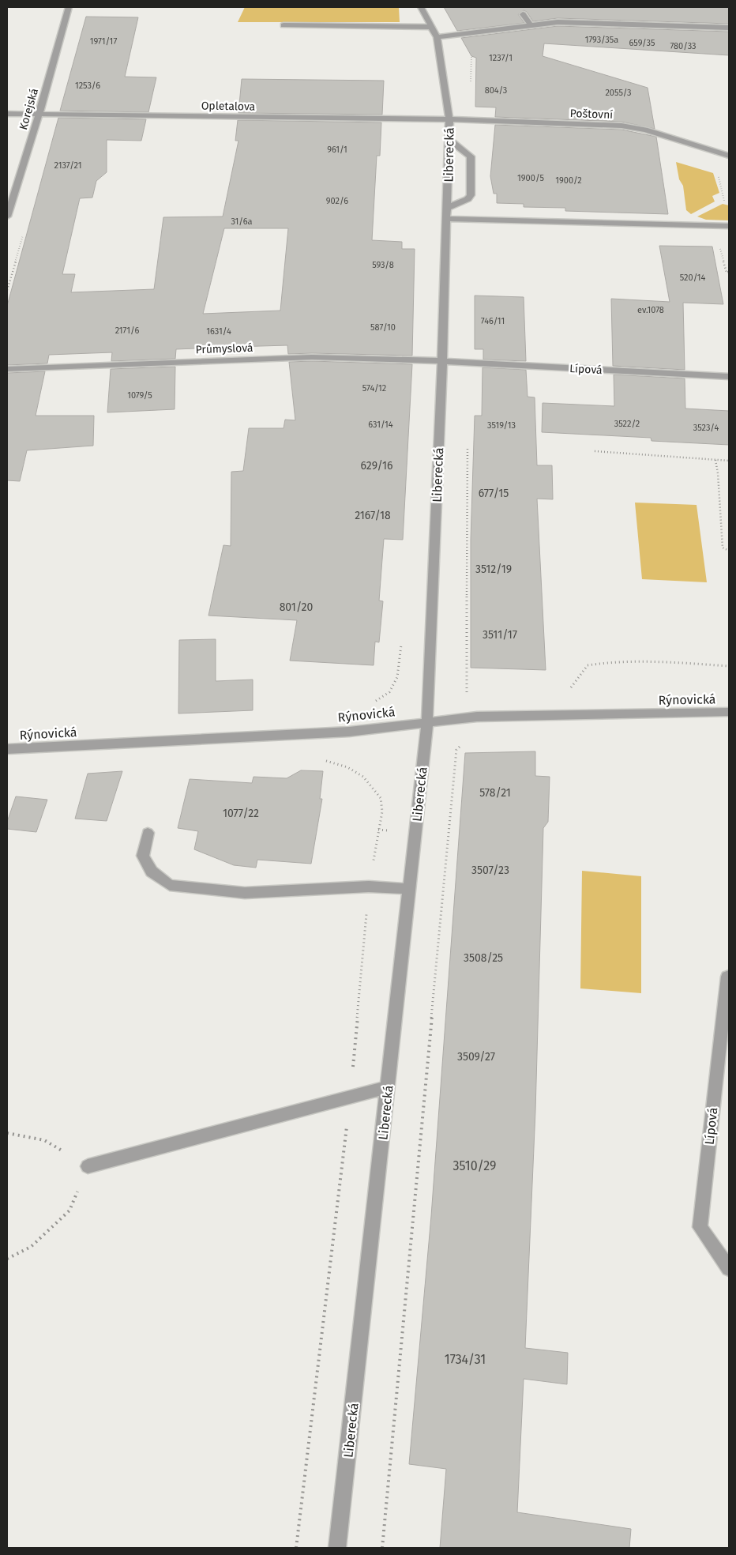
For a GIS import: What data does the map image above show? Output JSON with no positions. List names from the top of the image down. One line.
{"streets":{"street":["Opletalova","Korejská","Poštovní","Liberecká","Průmyslová","Lípová","Rýnovická"]},"crossings":[["Opletalova","Korejská"],["Opletalova","Poštovní"],["Opletalova","Liberecká"],["Poštovní","Liberecká"],["Liberecká","Průmyslová"],["Liberecká","Lípová"],["Liberecká","Rýnovická"],["Průmyslová","Lípová"]],"house_numbers":["1793/35a","1971/17","659/35","780/33","1237/1","1253/6","804/3","2055/3","961/1","2137/21","1900/5","1900/2","902/6","31/6a","593/8","520/14","ev.1078","746/11","587/10","2171/6","1631/4","574/12","1079/5","3522/2","631/14","3519/13","3523/4","629/16","677/15","2167/18","3512/19","801/20","3511/17","578/21","1077/22","3507/23","3508/25","3509/27","3510/29","1734/31"]}
